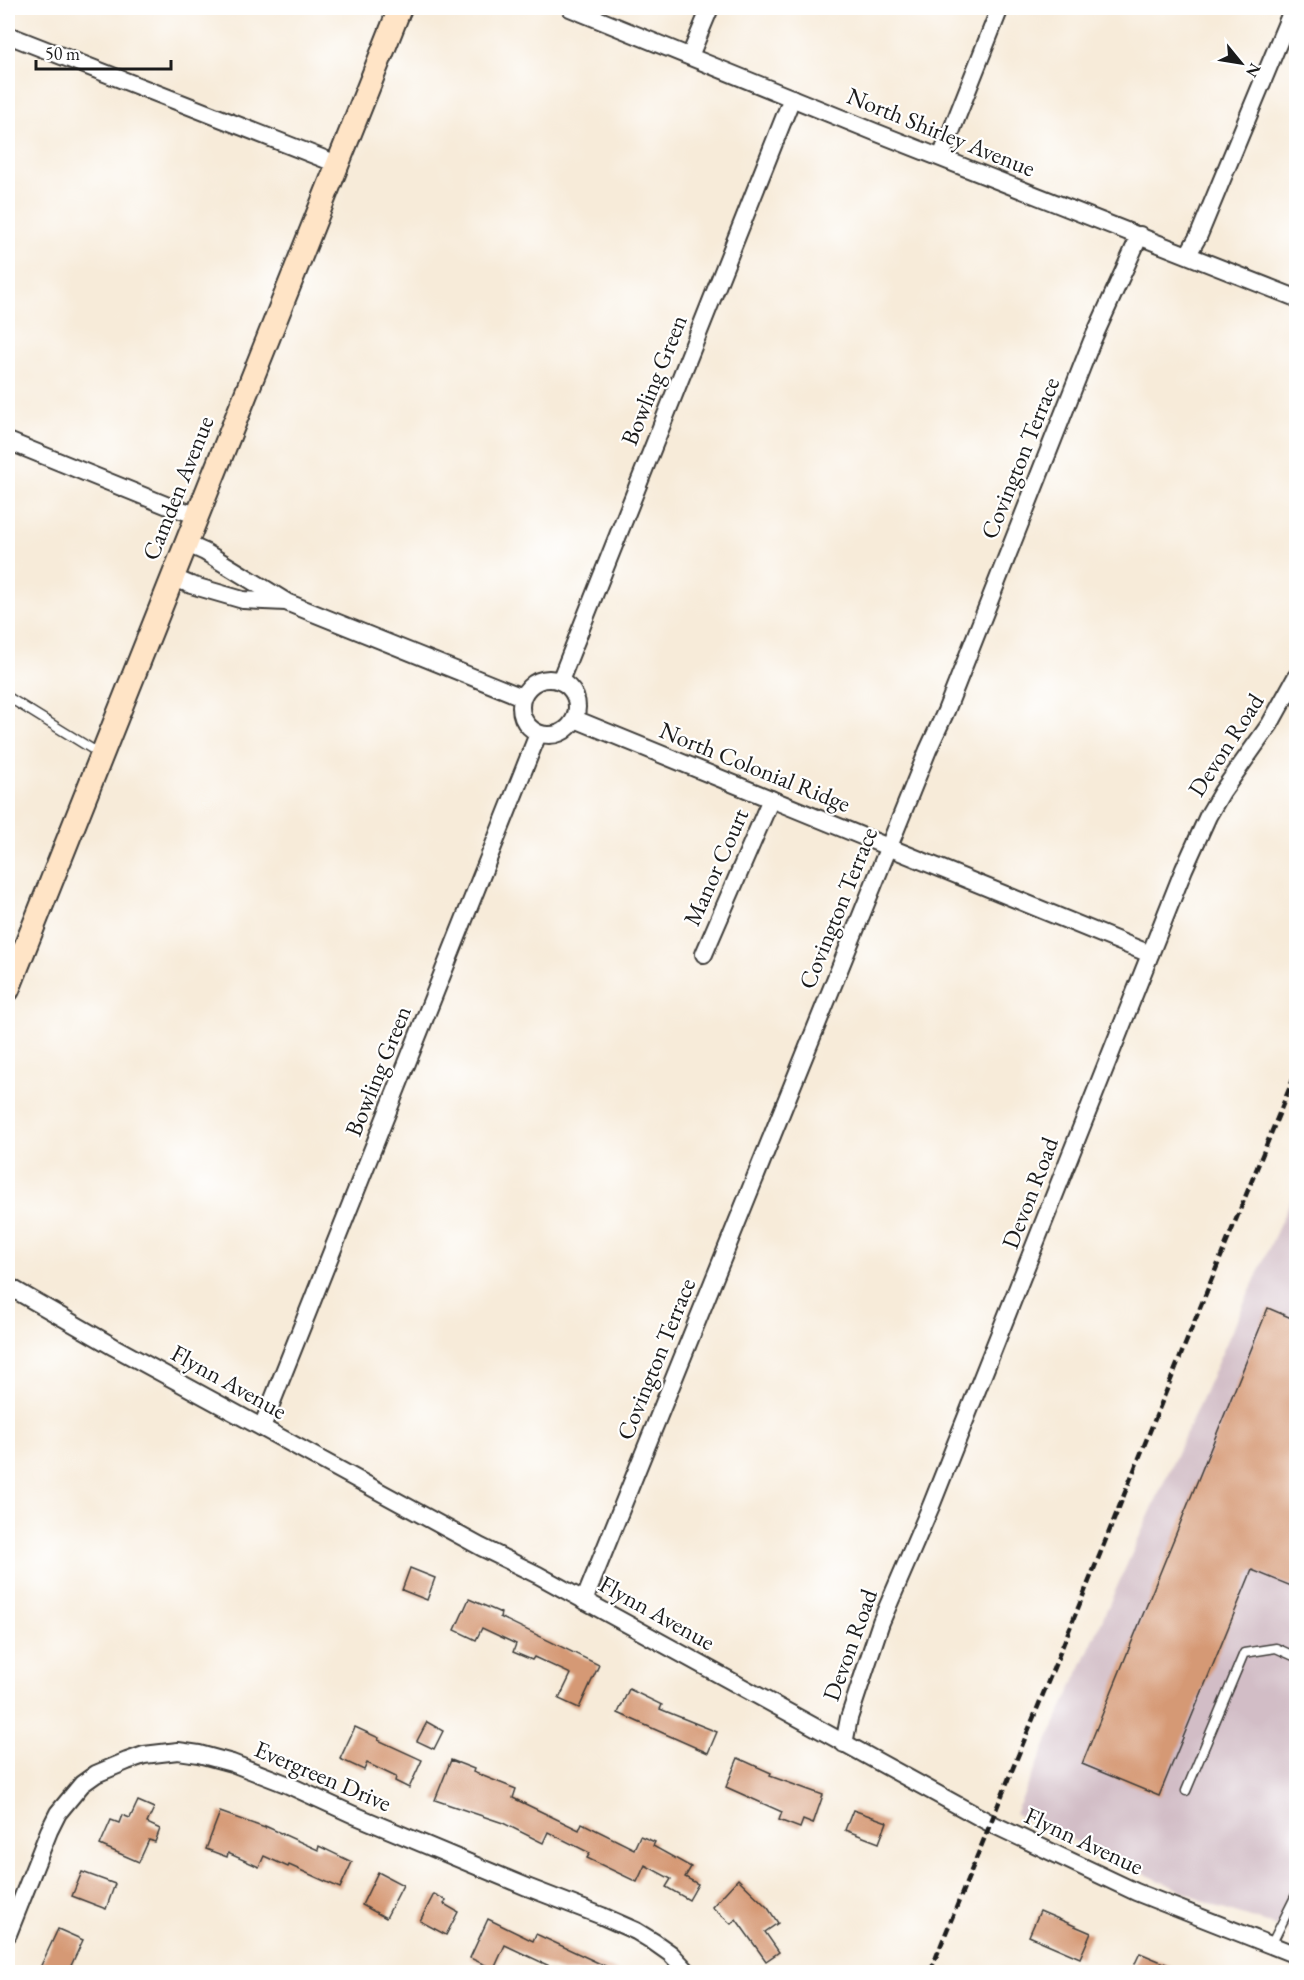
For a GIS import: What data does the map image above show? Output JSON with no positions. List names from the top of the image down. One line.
{"streets":{"main road":["Camden Avenue"],"street":["North Shirley Avenue","Bowling Green","Covington Terrace","Devon Road","North Colonial Ridge","Manor Court","Flynn Avenue","Evergreen Drive"]},"crossings":[["North Shirley Avenue","Bowling Green"],["North Shirley Avenue","Covington Terrace"],["Bowling Green","North Colonial Ridge"],["Bowling Green","Flynn Avenue"],["Covington Terrace","North Colonial Ridge"],["Covington Terrace","Flynn Avenue"],["Devon Road","North Colonial Ridge"],["Devon Road","Flynn Avenue"],["North Colonial Ridge","Manor Court"]],"scale_bar":"50 m","north":"bottom right"}
